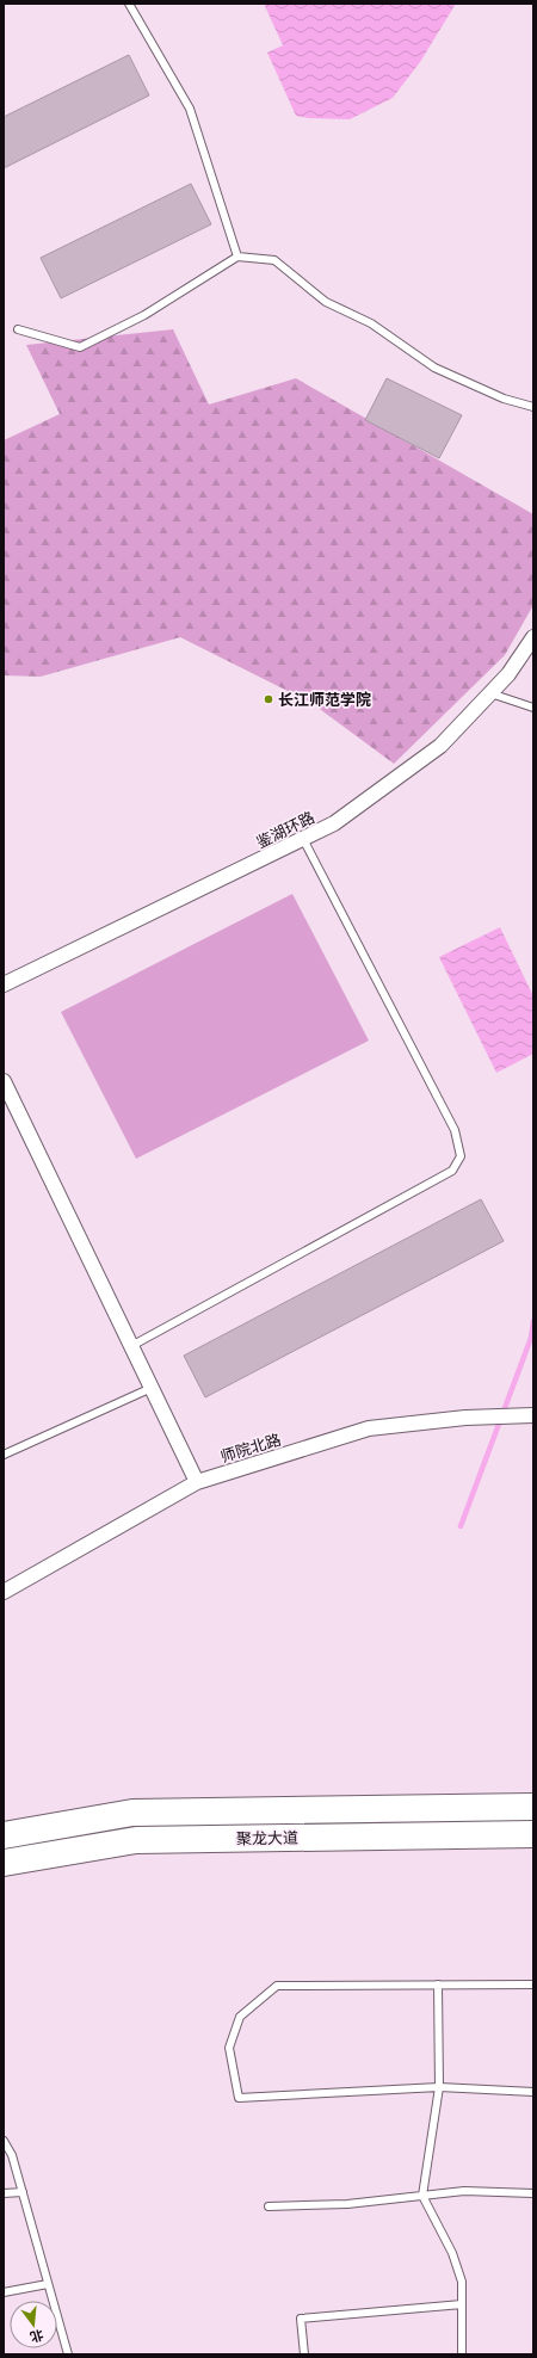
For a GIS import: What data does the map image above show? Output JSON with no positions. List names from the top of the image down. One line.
{"streets":{"highway":["聚龙大道"],"street":["鉴湖环路","师院北路"]},"places":["长江师范学院"],"north":"bottom"}
